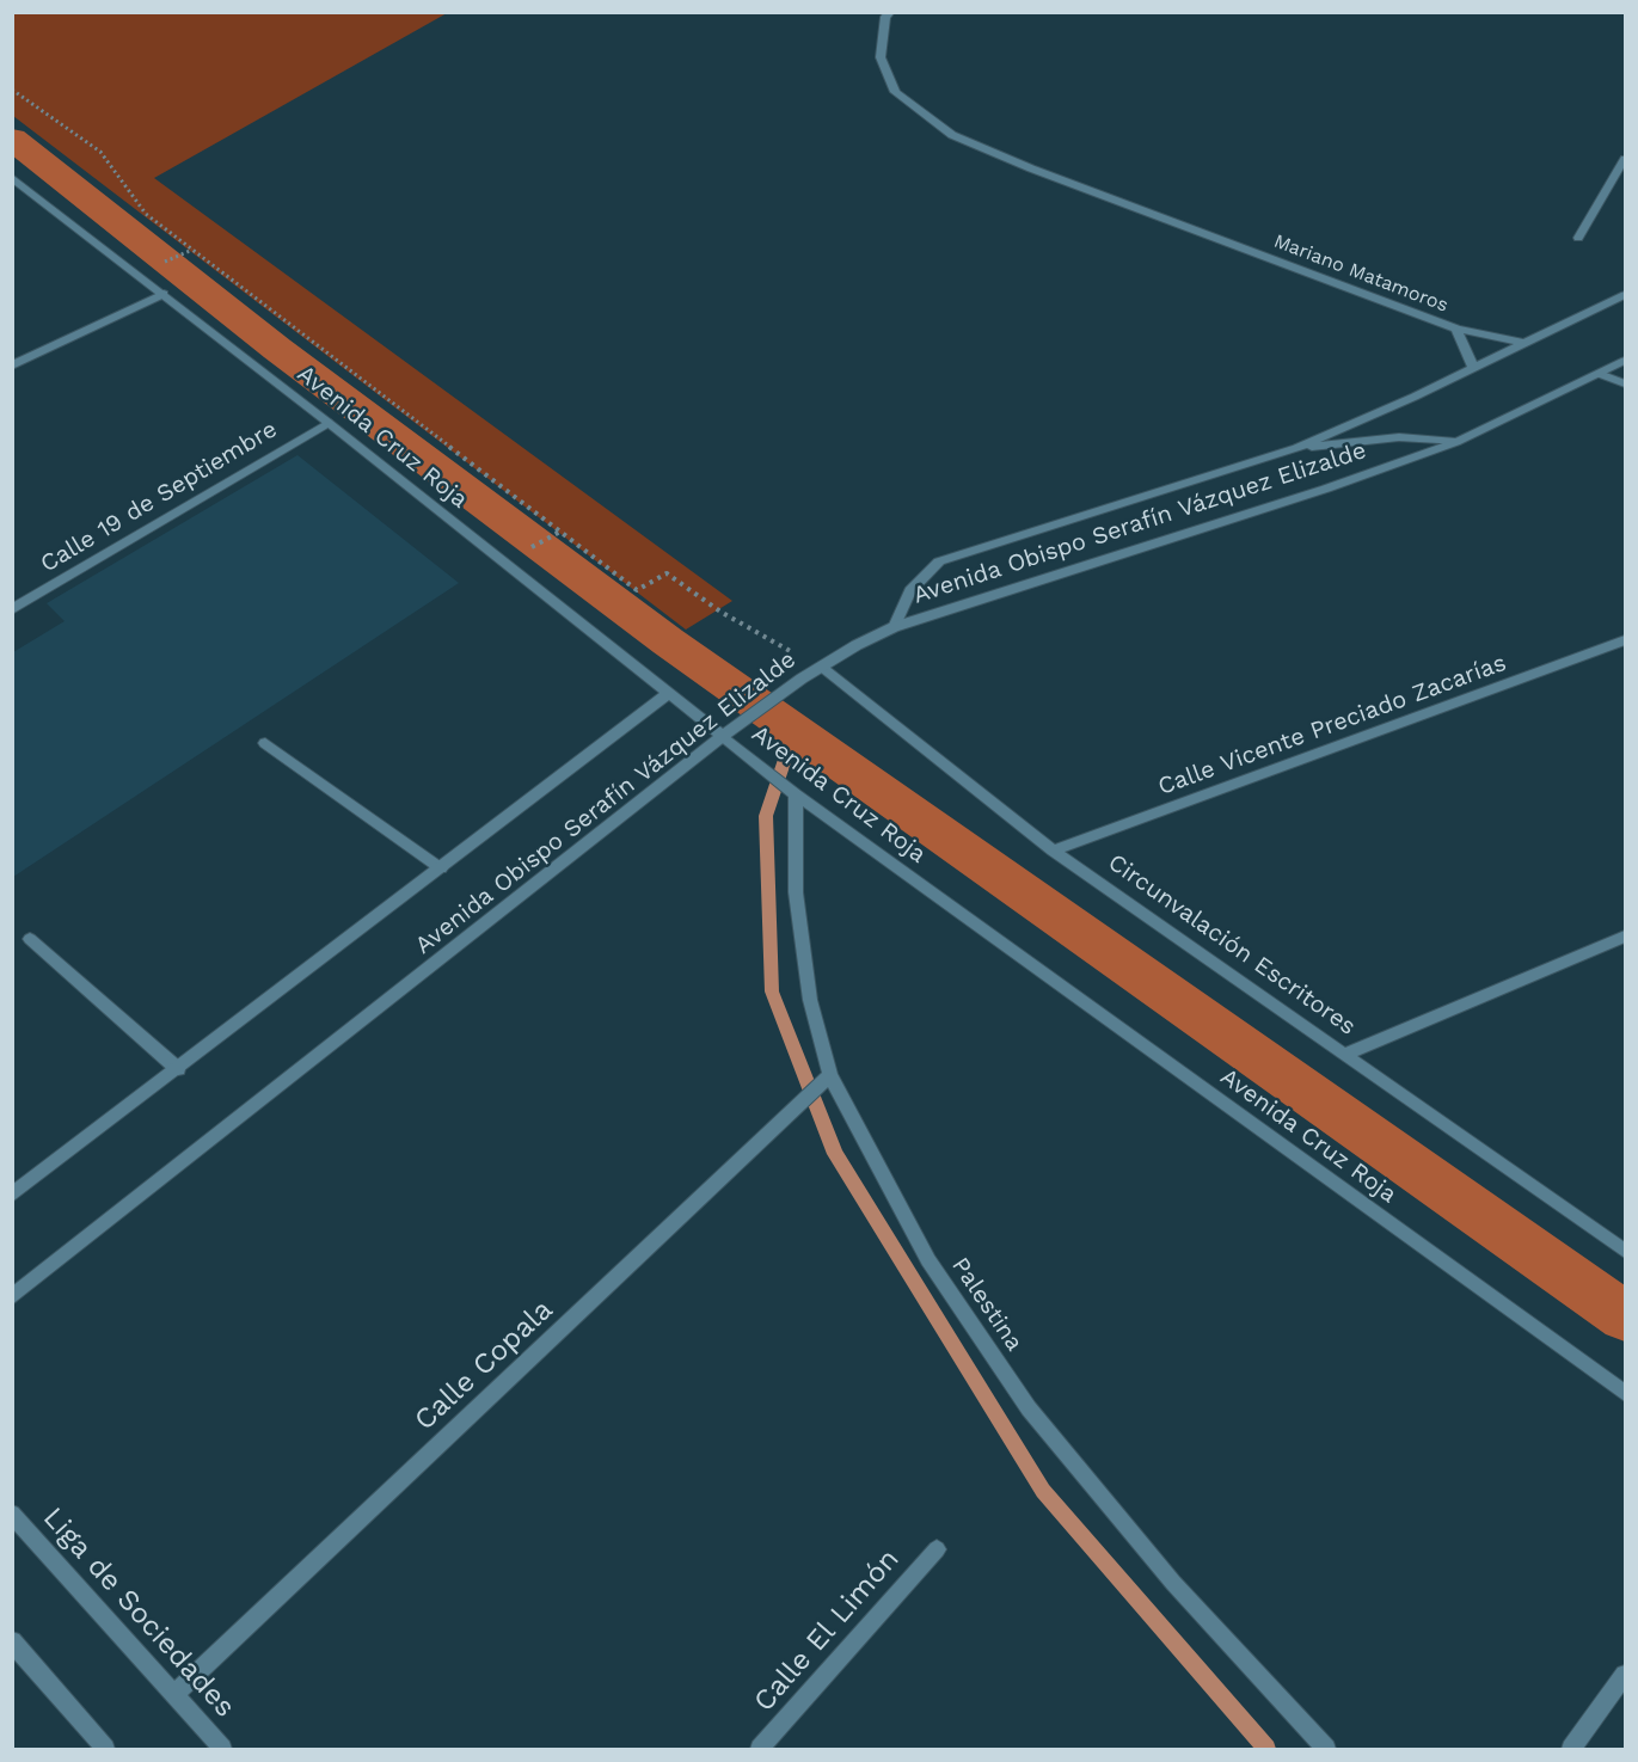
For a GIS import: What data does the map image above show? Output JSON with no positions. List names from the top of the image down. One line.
{"streets":{"street":["Mariano Matamoros","Avenida Cruz Roja","Calle 19 de Septiembre","Avenida Obispo Serafín Vázquez Elizalde","Calle Vicente Preciado Zacarías","Circunvalación Escritores","Palestina","Calle Copala","Liga de Sociedades","Calle El Limón"]},"crossings":[["Avenida Cruz Roja","Calle 19 de Septiembre"],["Avenida Cruz Roja","Avenida Obispo Serafín Vázquez Elizalde"],["Avenida Cruz Roja","Palestina"],["Avenida Obispo Serafín Vázquez Elizalde","Circunvalación Escritores"],["Calle Vicente Preciado Zacarías","Circunvalación Escritores"],["Palestina","Calle Copala"],["Calle Copala","Liga de Sociedades"]]}
